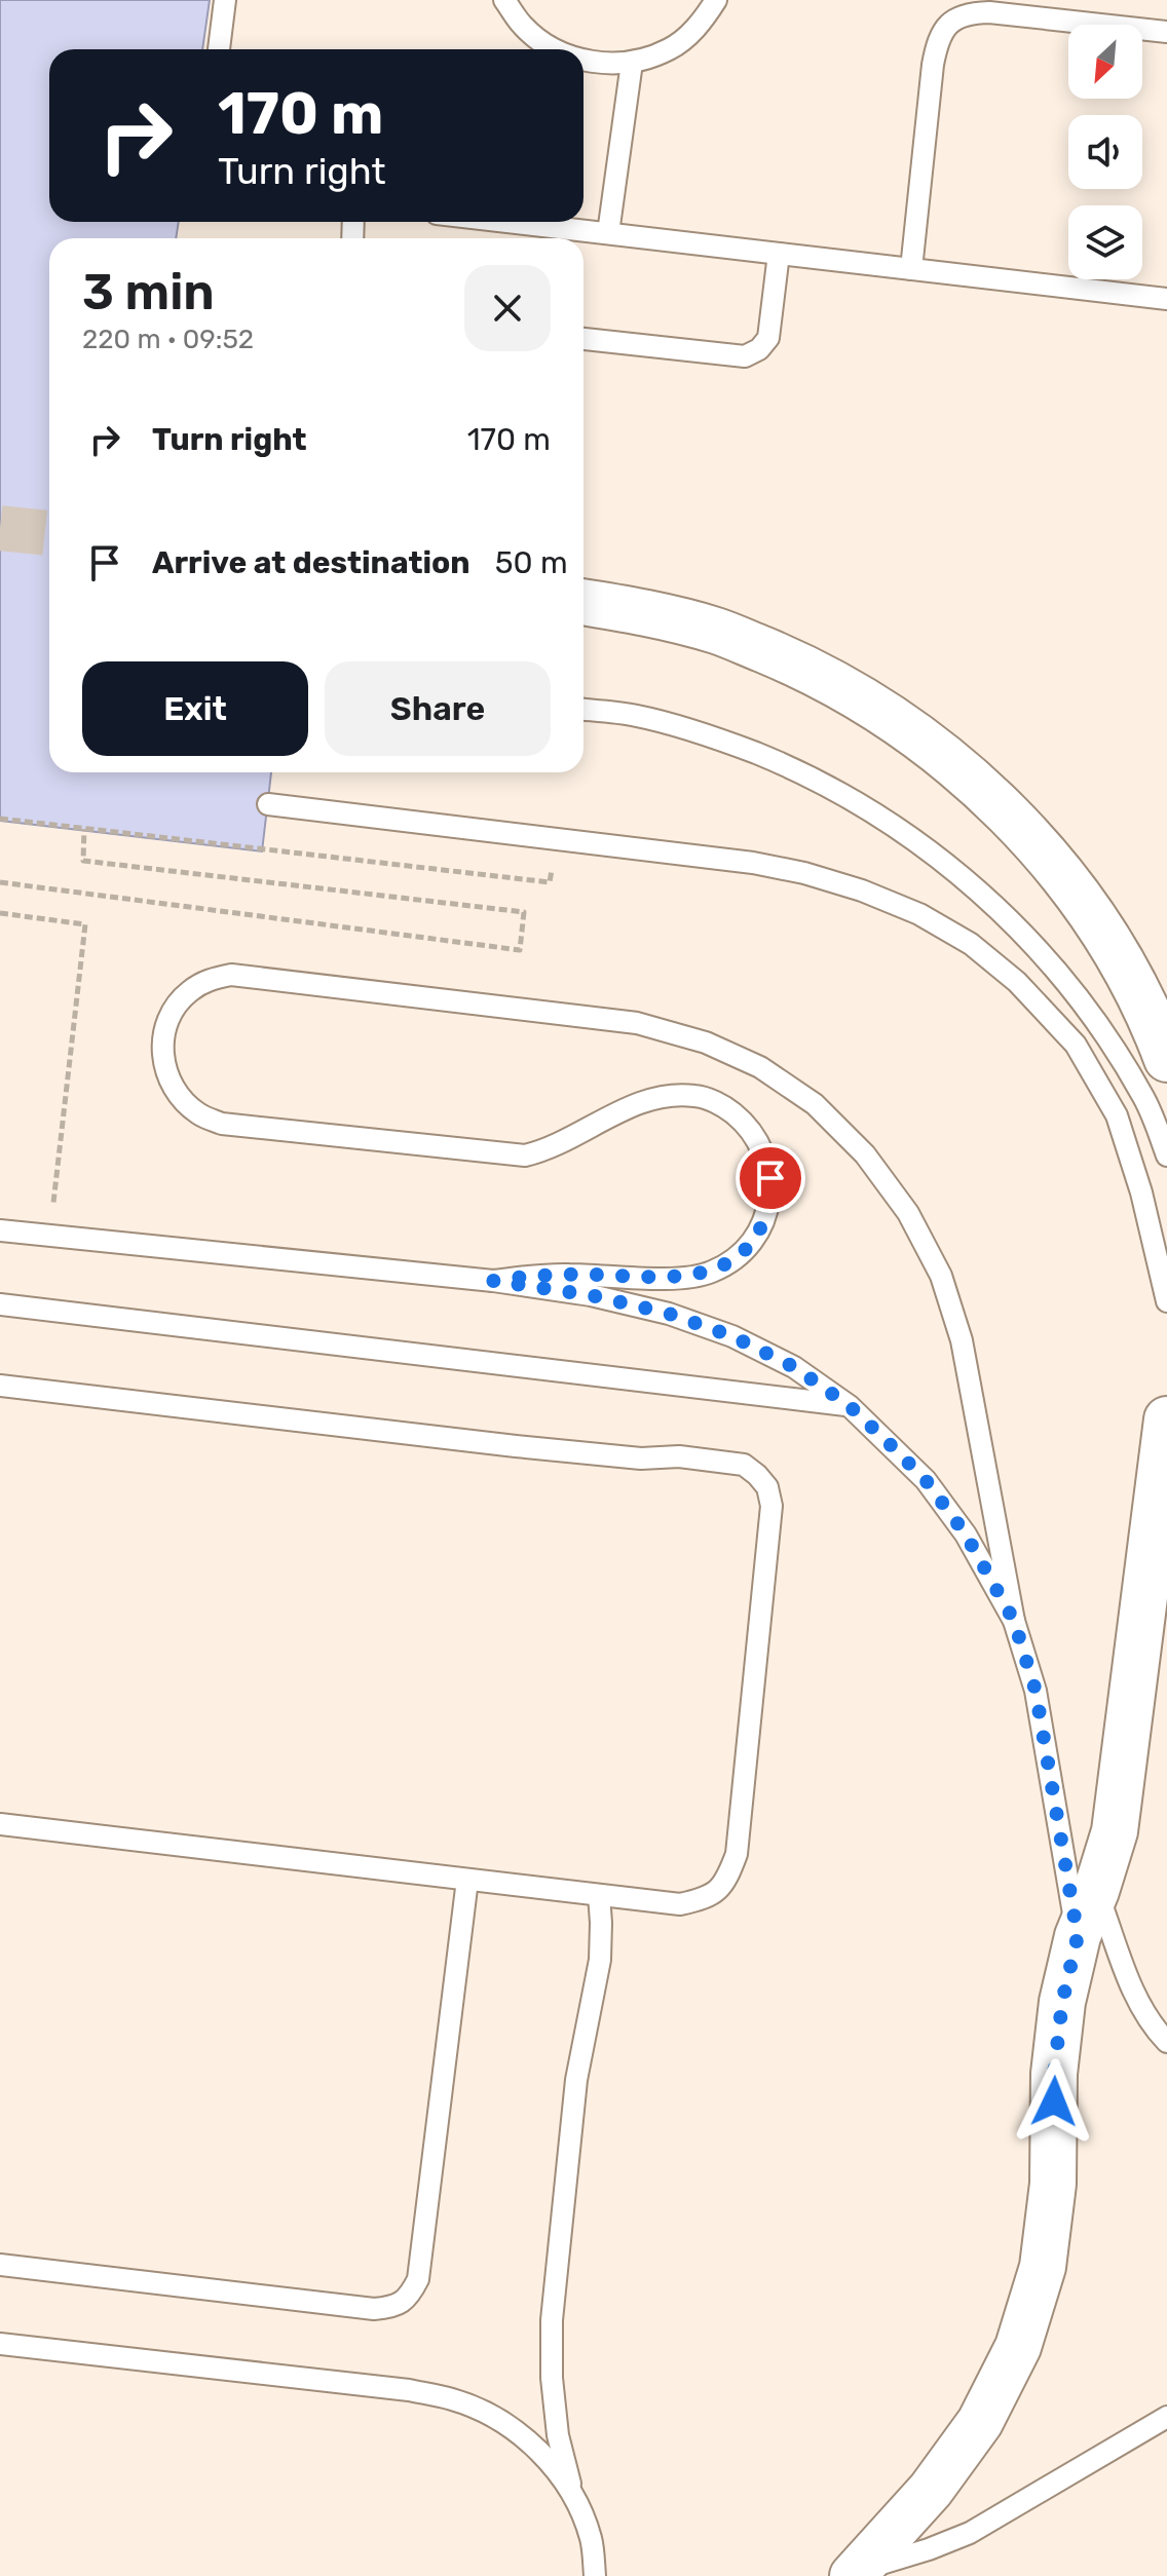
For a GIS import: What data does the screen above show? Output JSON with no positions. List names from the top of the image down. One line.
{"north":"bottom left","page":{"turn":["170 m","Turn right"],"heading":["3 min","220 m · 09:52"],"list":[{"name":"Turn right","value":"170 m"},{"name":"Arrive at destination","value":"50 m"}],"buttons":["Exit","Share"]}}
